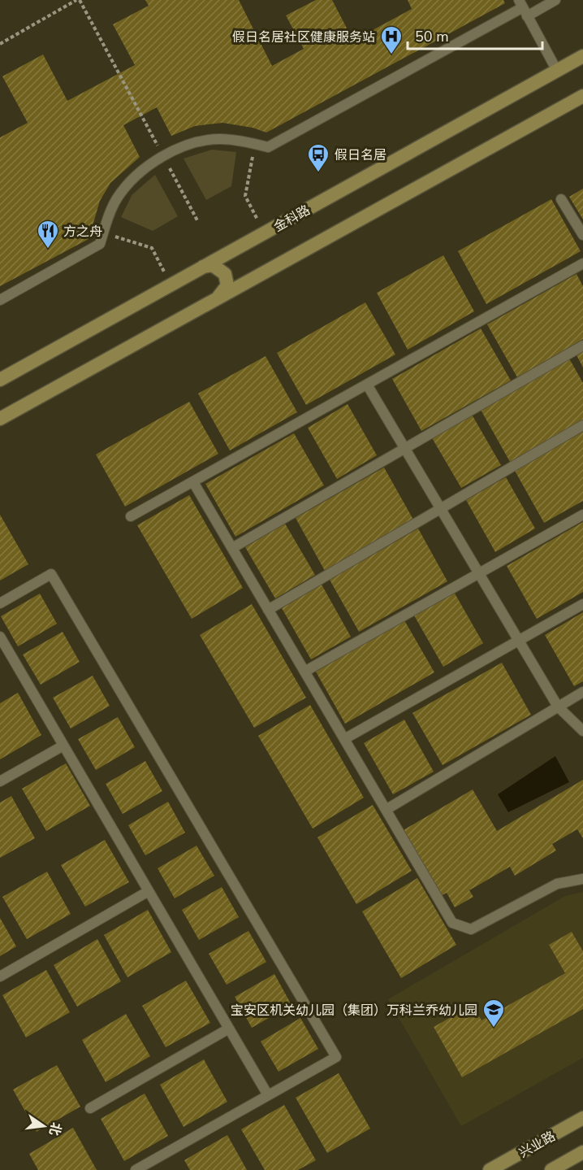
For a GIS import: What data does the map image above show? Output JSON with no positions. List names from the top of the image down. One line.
{"streets":{"main road":["金科路","兴业路"]},"places":{"hospital":["假日名居社区健康服务站"],"bus stop":["假日名居"],"restaurant":["方之舟"],"school or university":["宝安区机关幼儿园（集团）万科兰乔幼儿园"]},"scale_bar":"50 m","north":"right"}
